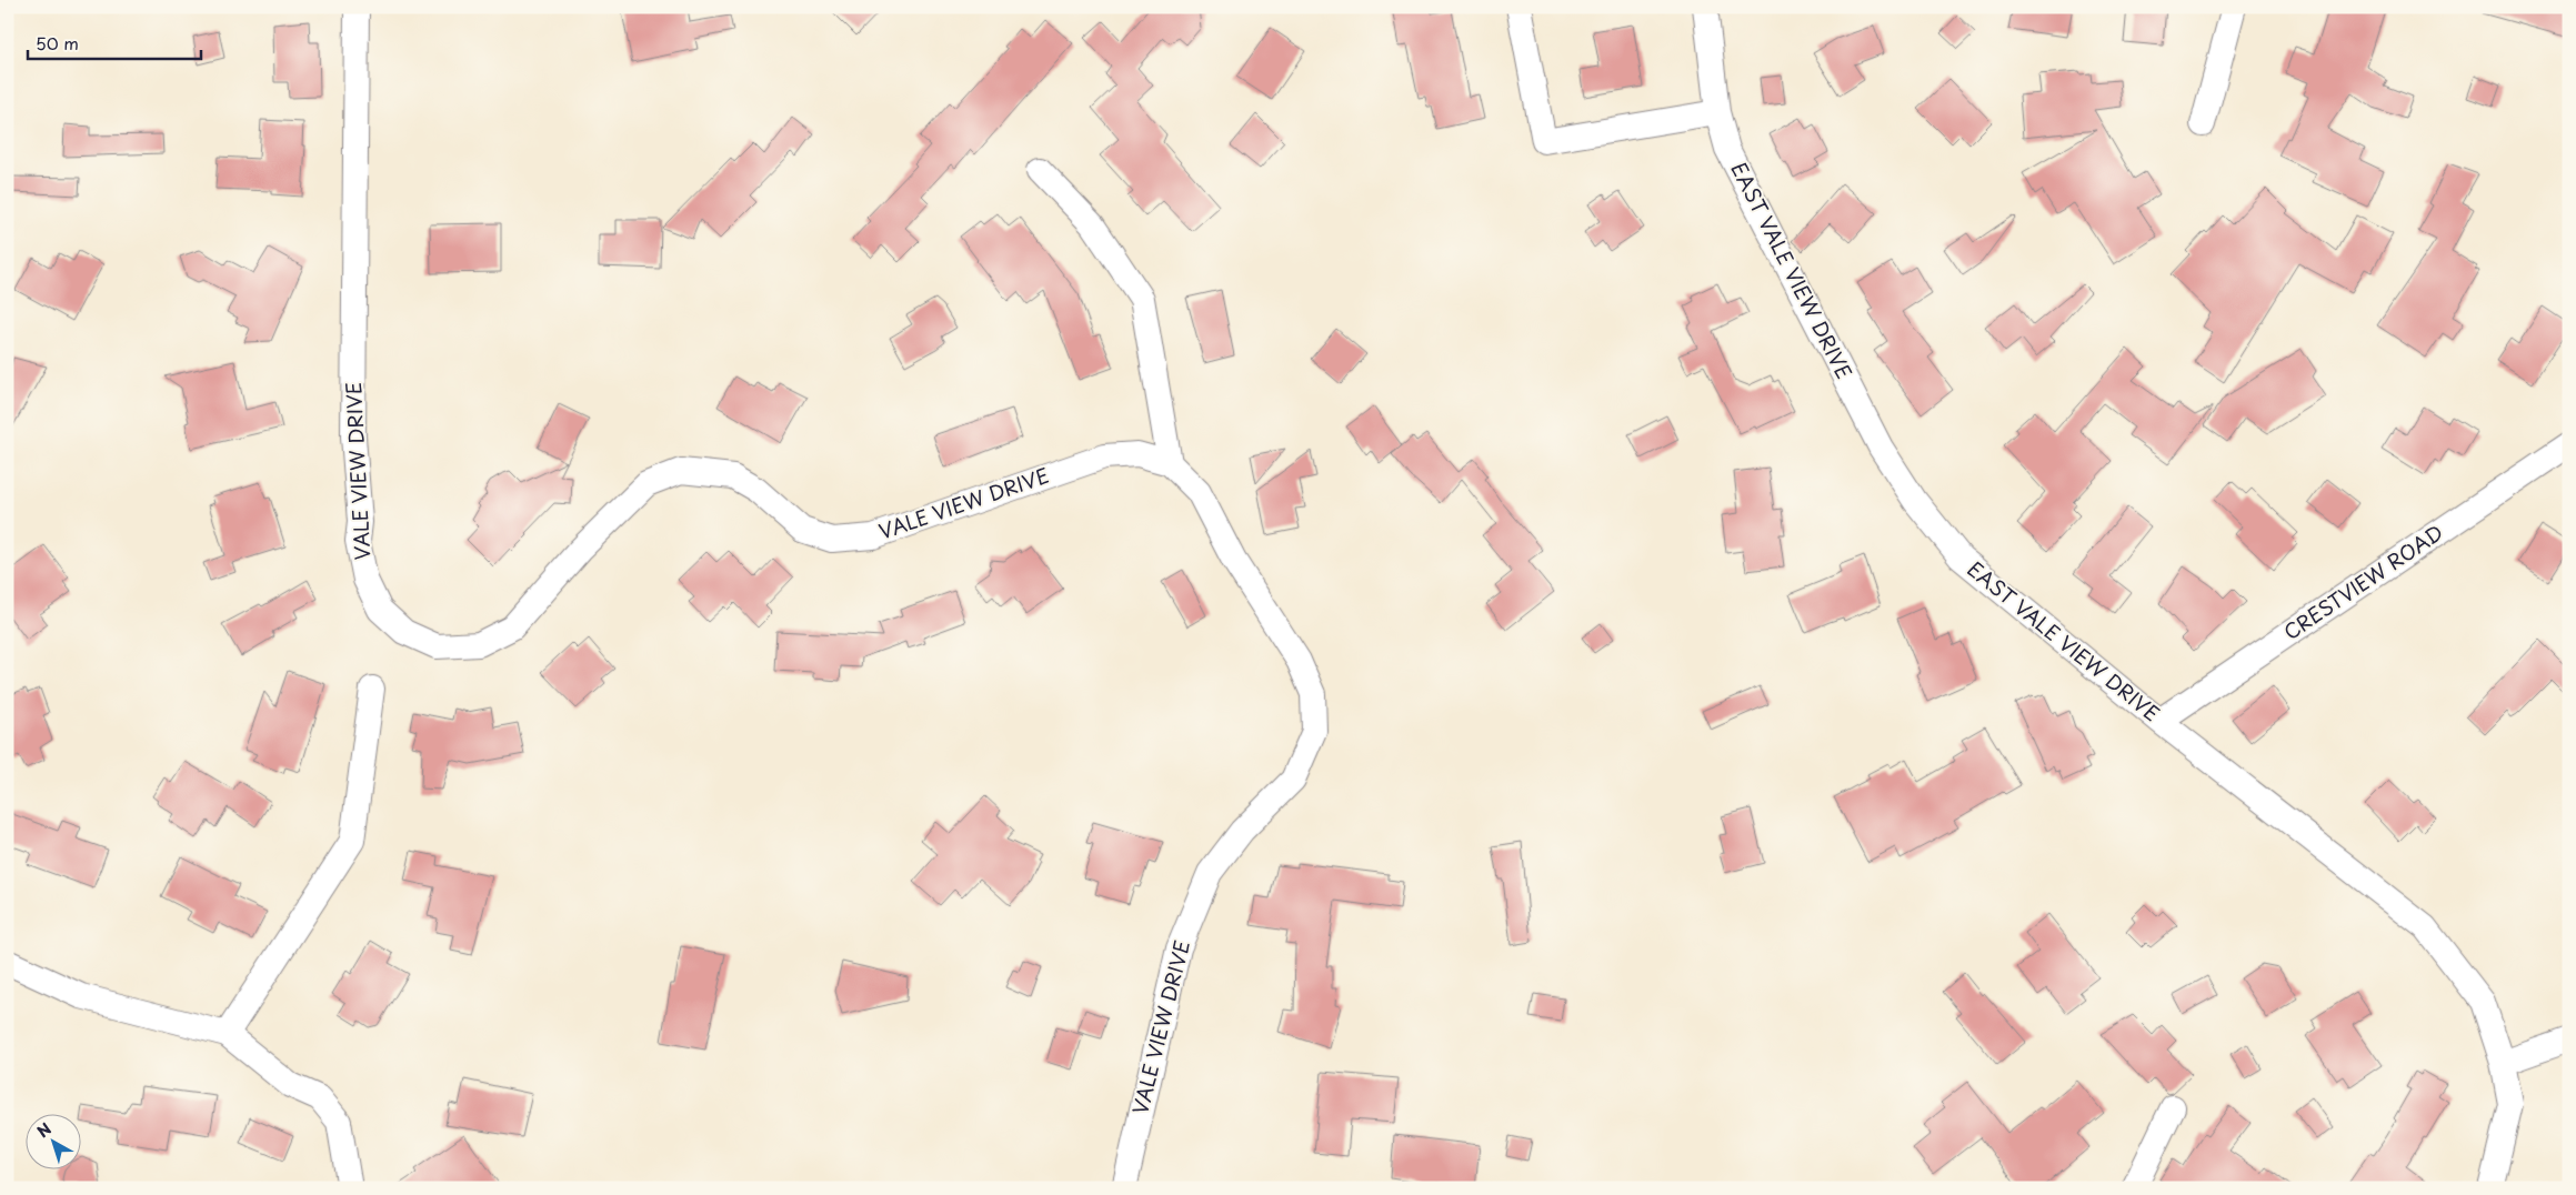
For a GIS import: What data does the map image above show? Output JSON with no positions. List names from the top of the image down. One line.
{"streets":{"street":["EAST VALE VIEW DRIVE","VALE VIEW DRIVE","CRESTVIEW ROAD"]},"crossings":[["EAST VALE VIEW DRIVE","CRESTVIEW ROAD"]],"scale_bar":"50 m","north":"top left"}
